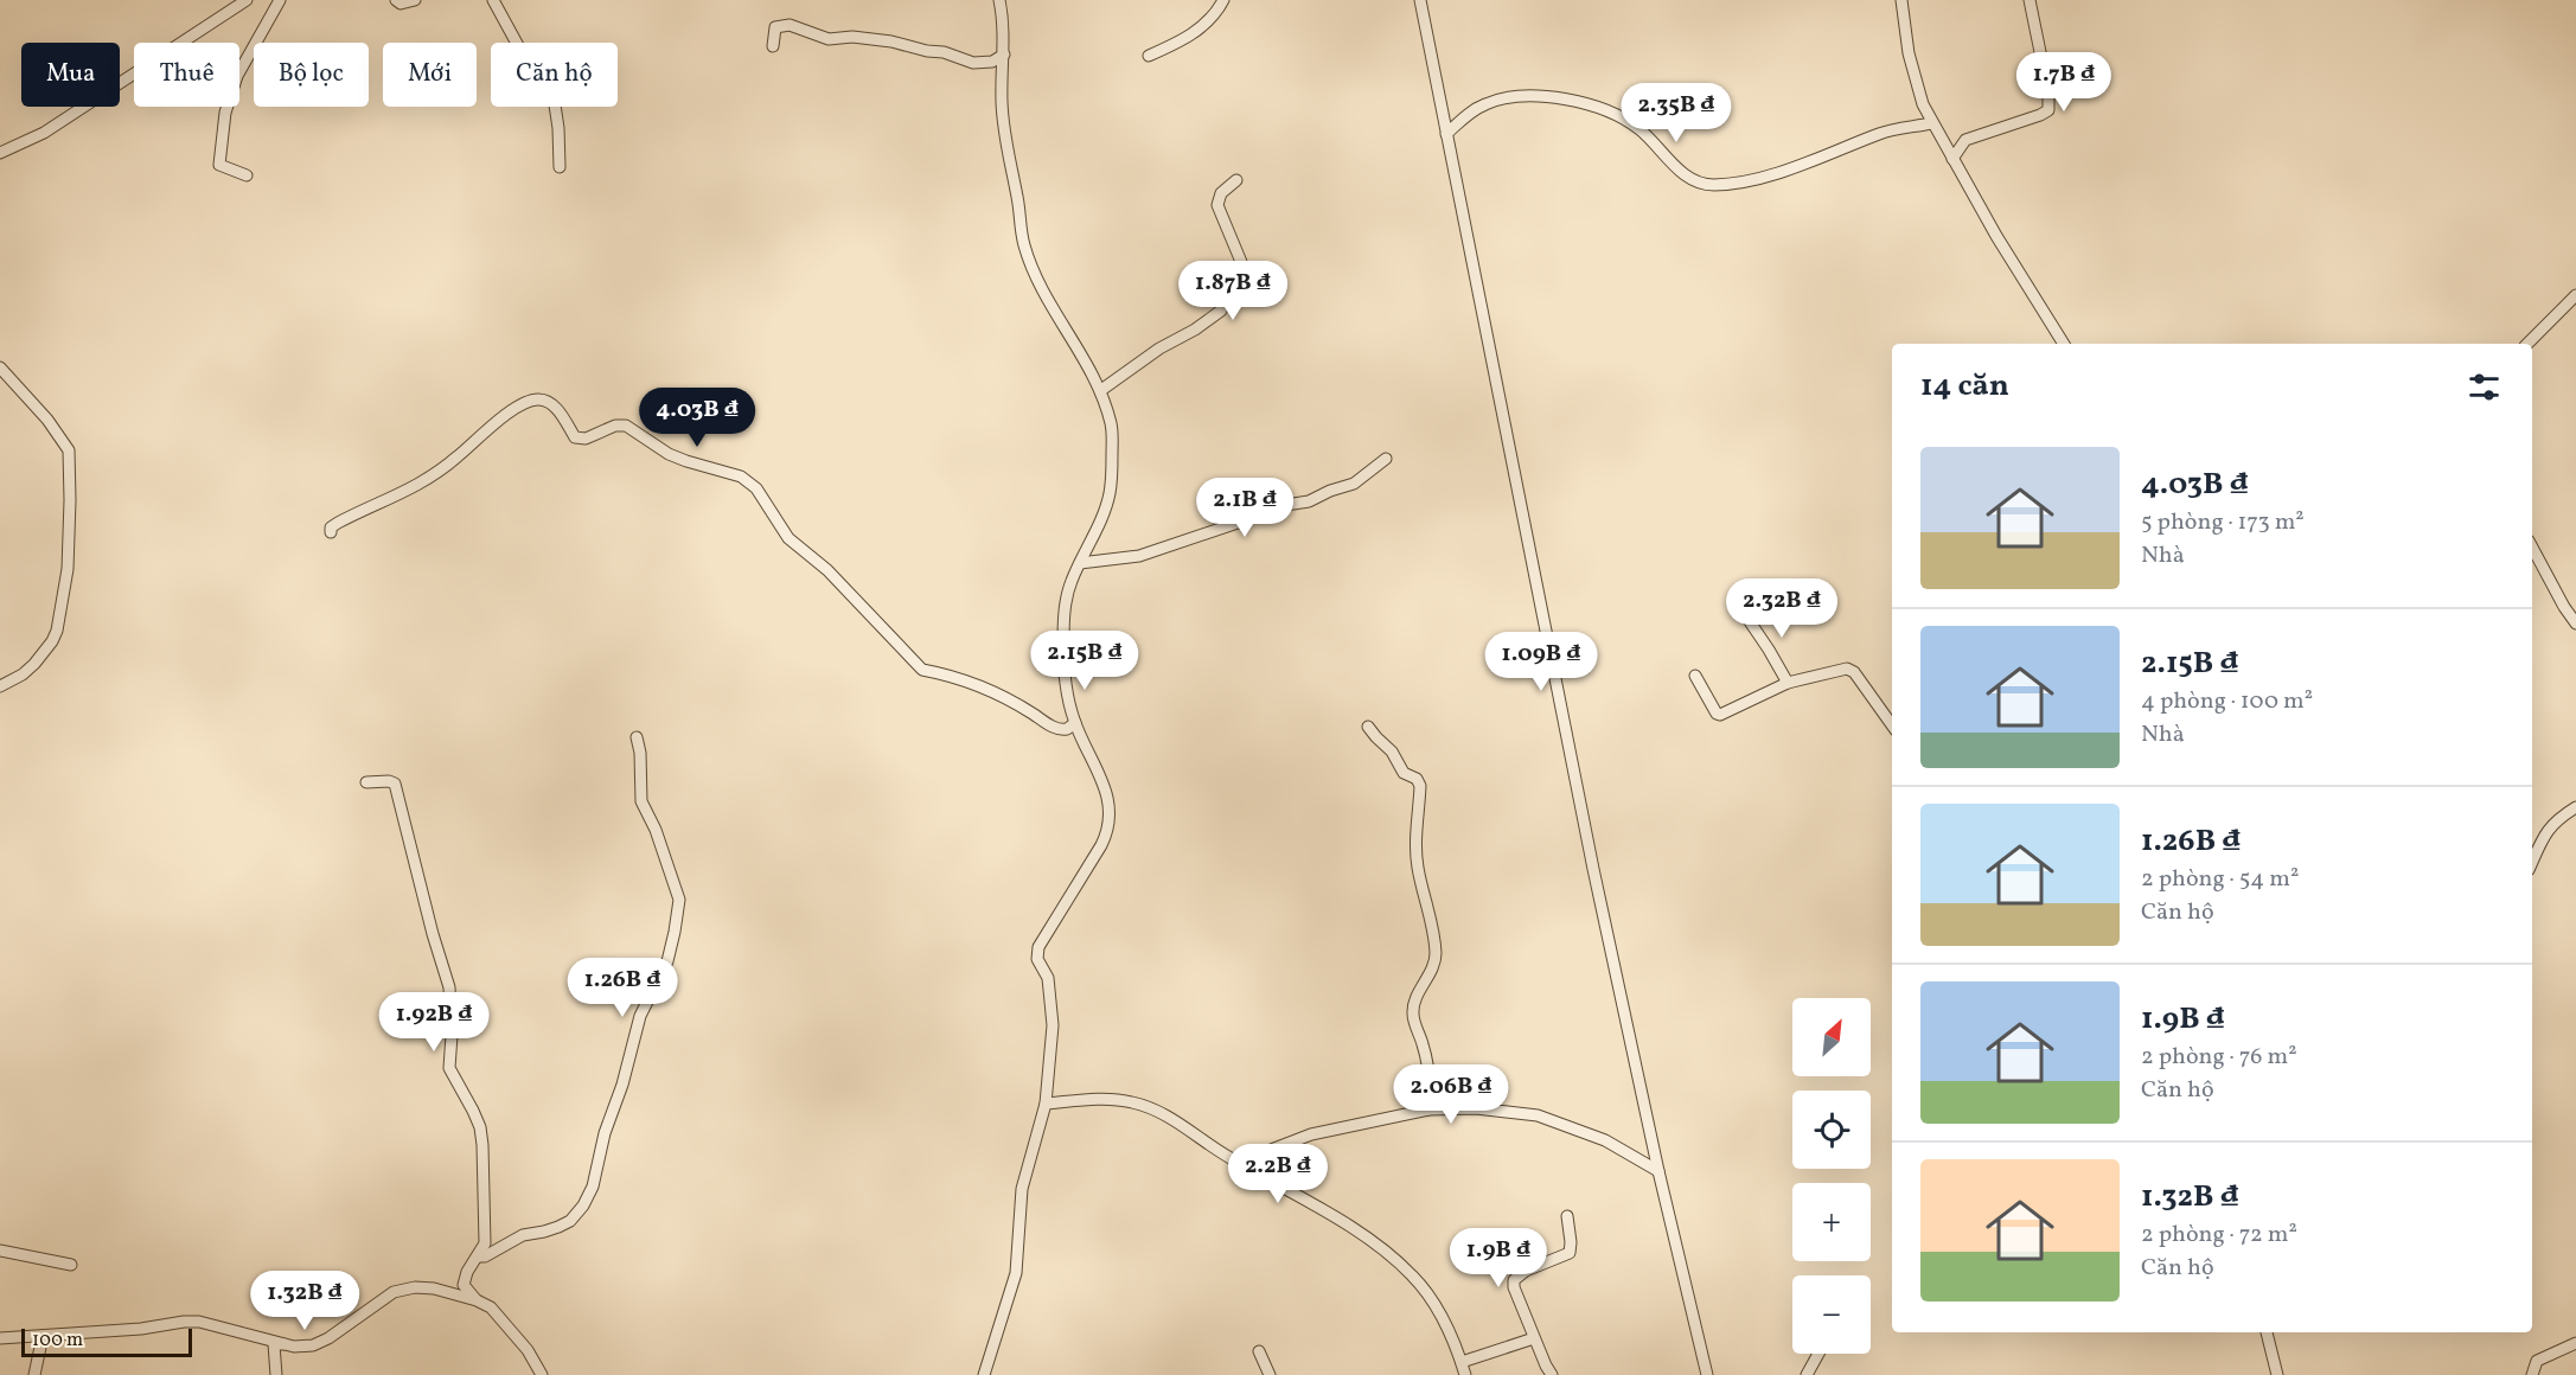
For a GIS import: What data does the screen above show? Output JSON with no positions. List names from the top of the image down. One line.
{"scale_bar":"100 m","north":"top right","page":{"chip":["Mua","Thuê","Bộ lọc","Mới","Căn hộ"],"price":["1.7B ₫","2.35B ₫","1.87B ₫","4.03B ₫","2.1B ₫","2.32B ₫","2.15B ₫","1.09B ₫","1.26B ₫","1.92B ₫","2.06B ₫","2.2B ₫","1.9B ₫","1.32B ₫"],"heading":"14 căn","list":[{"name":"4.03B ₫","note":"5 phòng · 173 m² · Nhà"},{"name":"2.15B ₫","note":"4 phòng · 100 m² · Nhà"},{"name":"1.26B ₫","note":"2 phòng · 54 m² · Căn hộ"},{"name":"1.9B ₫","note":"2 phòng · 76 m² · Căn hộ"},{"name":"1.32B ₫","note":"2 phòng · 72 m² · Căn hộ"}],"map_buttons":["+","−"],"scale":"100 m"}}
